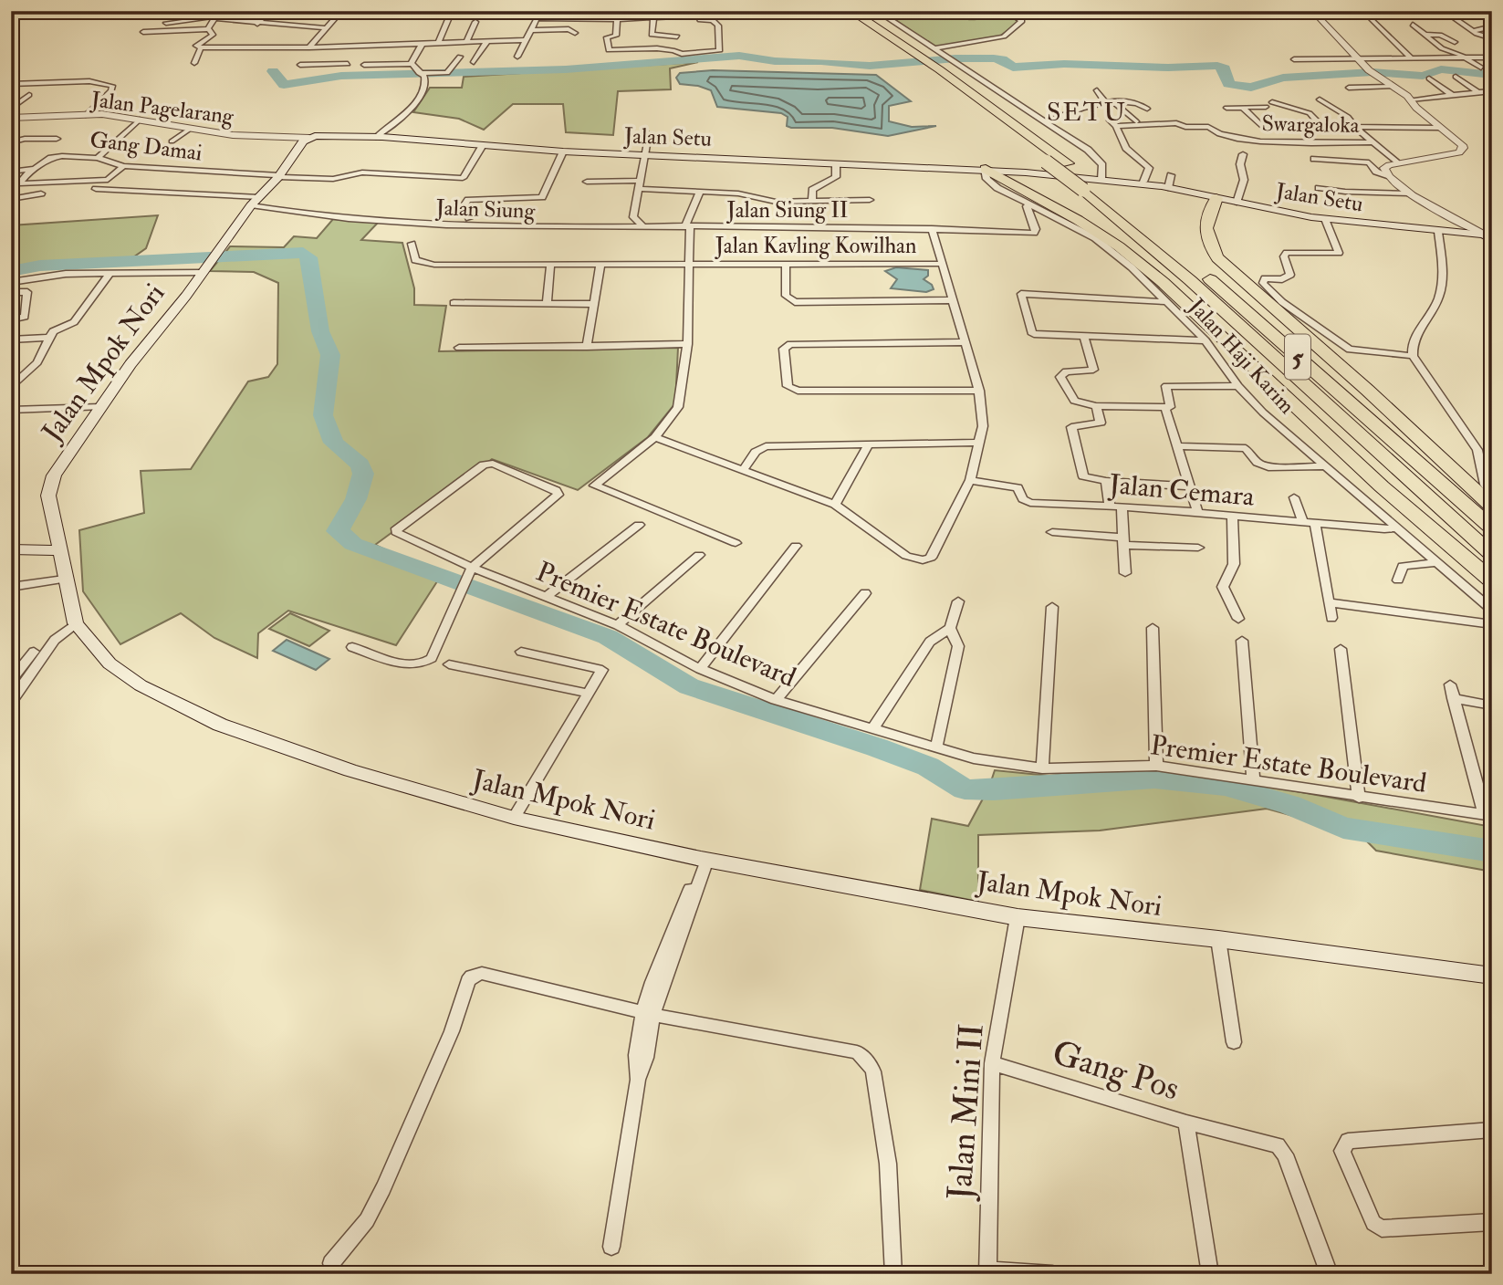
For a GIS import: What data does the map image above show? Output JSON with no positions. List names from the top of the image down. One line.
{"streets":{"highway":["5"],"main road":["Jalan Setu","Jalan Mpok Nori"],"street":["Jalan Pagelarang","Swargaloka","Gang Damai","Jalan Siung","Jalan Siung II","Jalan Kavling Kowilhan","Jalan Haji Karim","Jalan Cemara","Premier Estate Boulevard","Gang Pos","Jalan Mini II"]},"crossings":[["Jalan Pagelarang","Jalan Setu"],["Jalan Pagelarang","Jalan Mpok Nori"],["Swargaloka","Jalan Setu"],["Jalan Setu","Gang Damai"],["Jalan Setu","Jalan Haji Karim"],["Jalan Setu","5"],["Jalan Setu","Jalan Mpok Nori"],["Gang Damai","Jalan Mpok Nori"],["Jalan Siung","Jalan Siung II"],["Jalan Siung","Jalan Mpok Nori"],["Jalan Siung II","Jalan Haji Karim"],["Jalan Haji Karim","Jalan Cemara"],["Jalan Mpok Nori","Jalan Mini II"],["Gang Pos","Jalan Mini II"]],"districts":["SETU"]}
